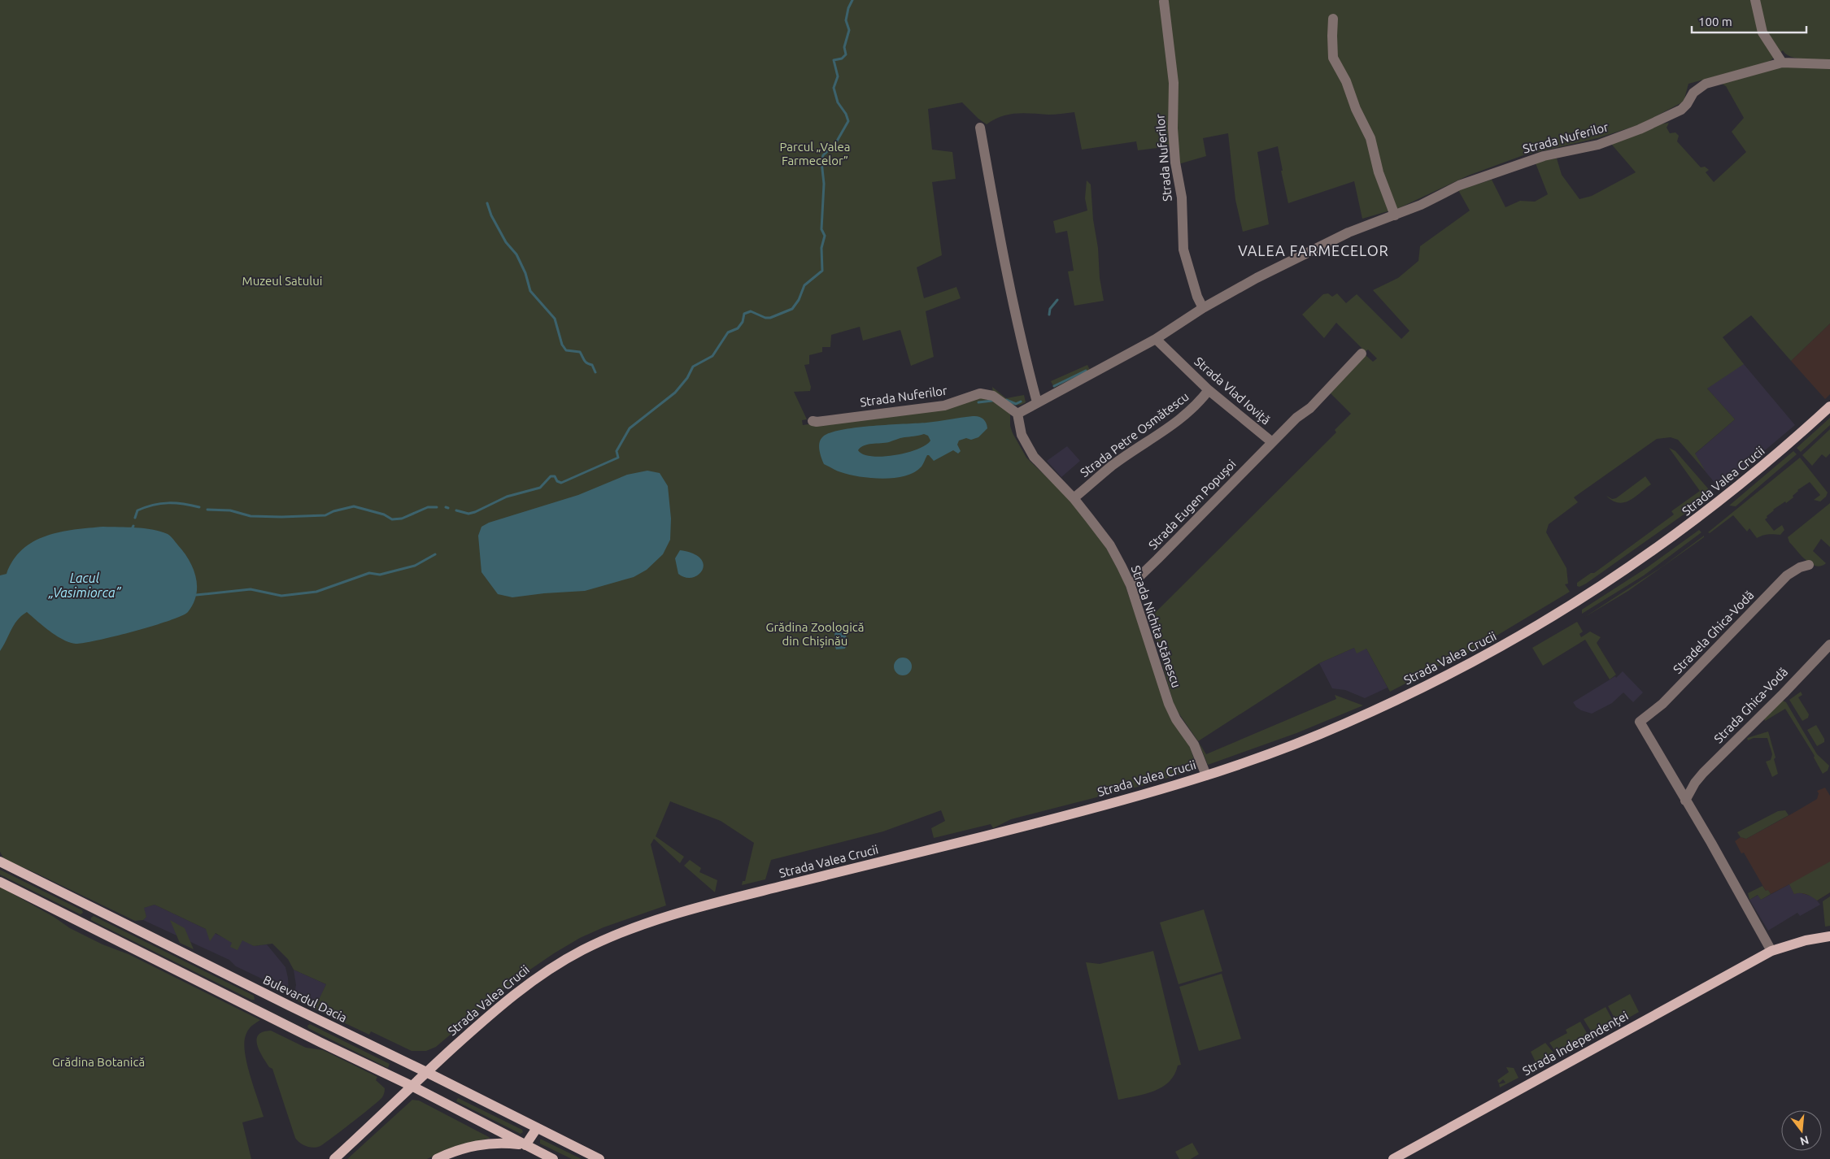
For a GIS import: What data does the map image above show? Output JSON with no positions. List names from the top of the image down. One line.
{"streets":{"main road":["Strada Valea Crucii","Bulevardul Dacia","Strada Independenței"],"street":["Strada Nuferilor","Strada Vlad Ioviță","Strada Petre Osmătescu","Strada Eugen Popușoi","Strada Nichita Stănescu","Stradela Ghica-Vodă","Strada Ghica-Vodă"]},"crossings":[["Strada Nuferilor","Strada Vlad Ioviță"],["Strada Nuferilor","Strada Nichita Stănescu"],["Strada Vlad Ioviță","Strada Petre Osmătescu"],["Strada Vlad Ioviță","Strada Eugen Popușoi"],["Strada Petre Osmătescu","Strada Nichita Stănescu"],["Strada Valea Crucii","Strada Nichita Stănescu"],["Strada Valea Crucii","Bulevardul Dacia"],["Strada Eugen Popușoi","Strada Nichita Stănescu"],["Stradela Ghica-Vodă","Strada Ghica-Vodă"]],"districts":["VALEA FARMECELOR"],"water":["Lacul „Vasimiorca”"],"parks":["Parcul „Valea Farmecelor”","Muzeul Satului","Grădina Zoologică din Chișinău","Grădina Botanică"],"scale_bar":"100 m","north":"bottom"}
